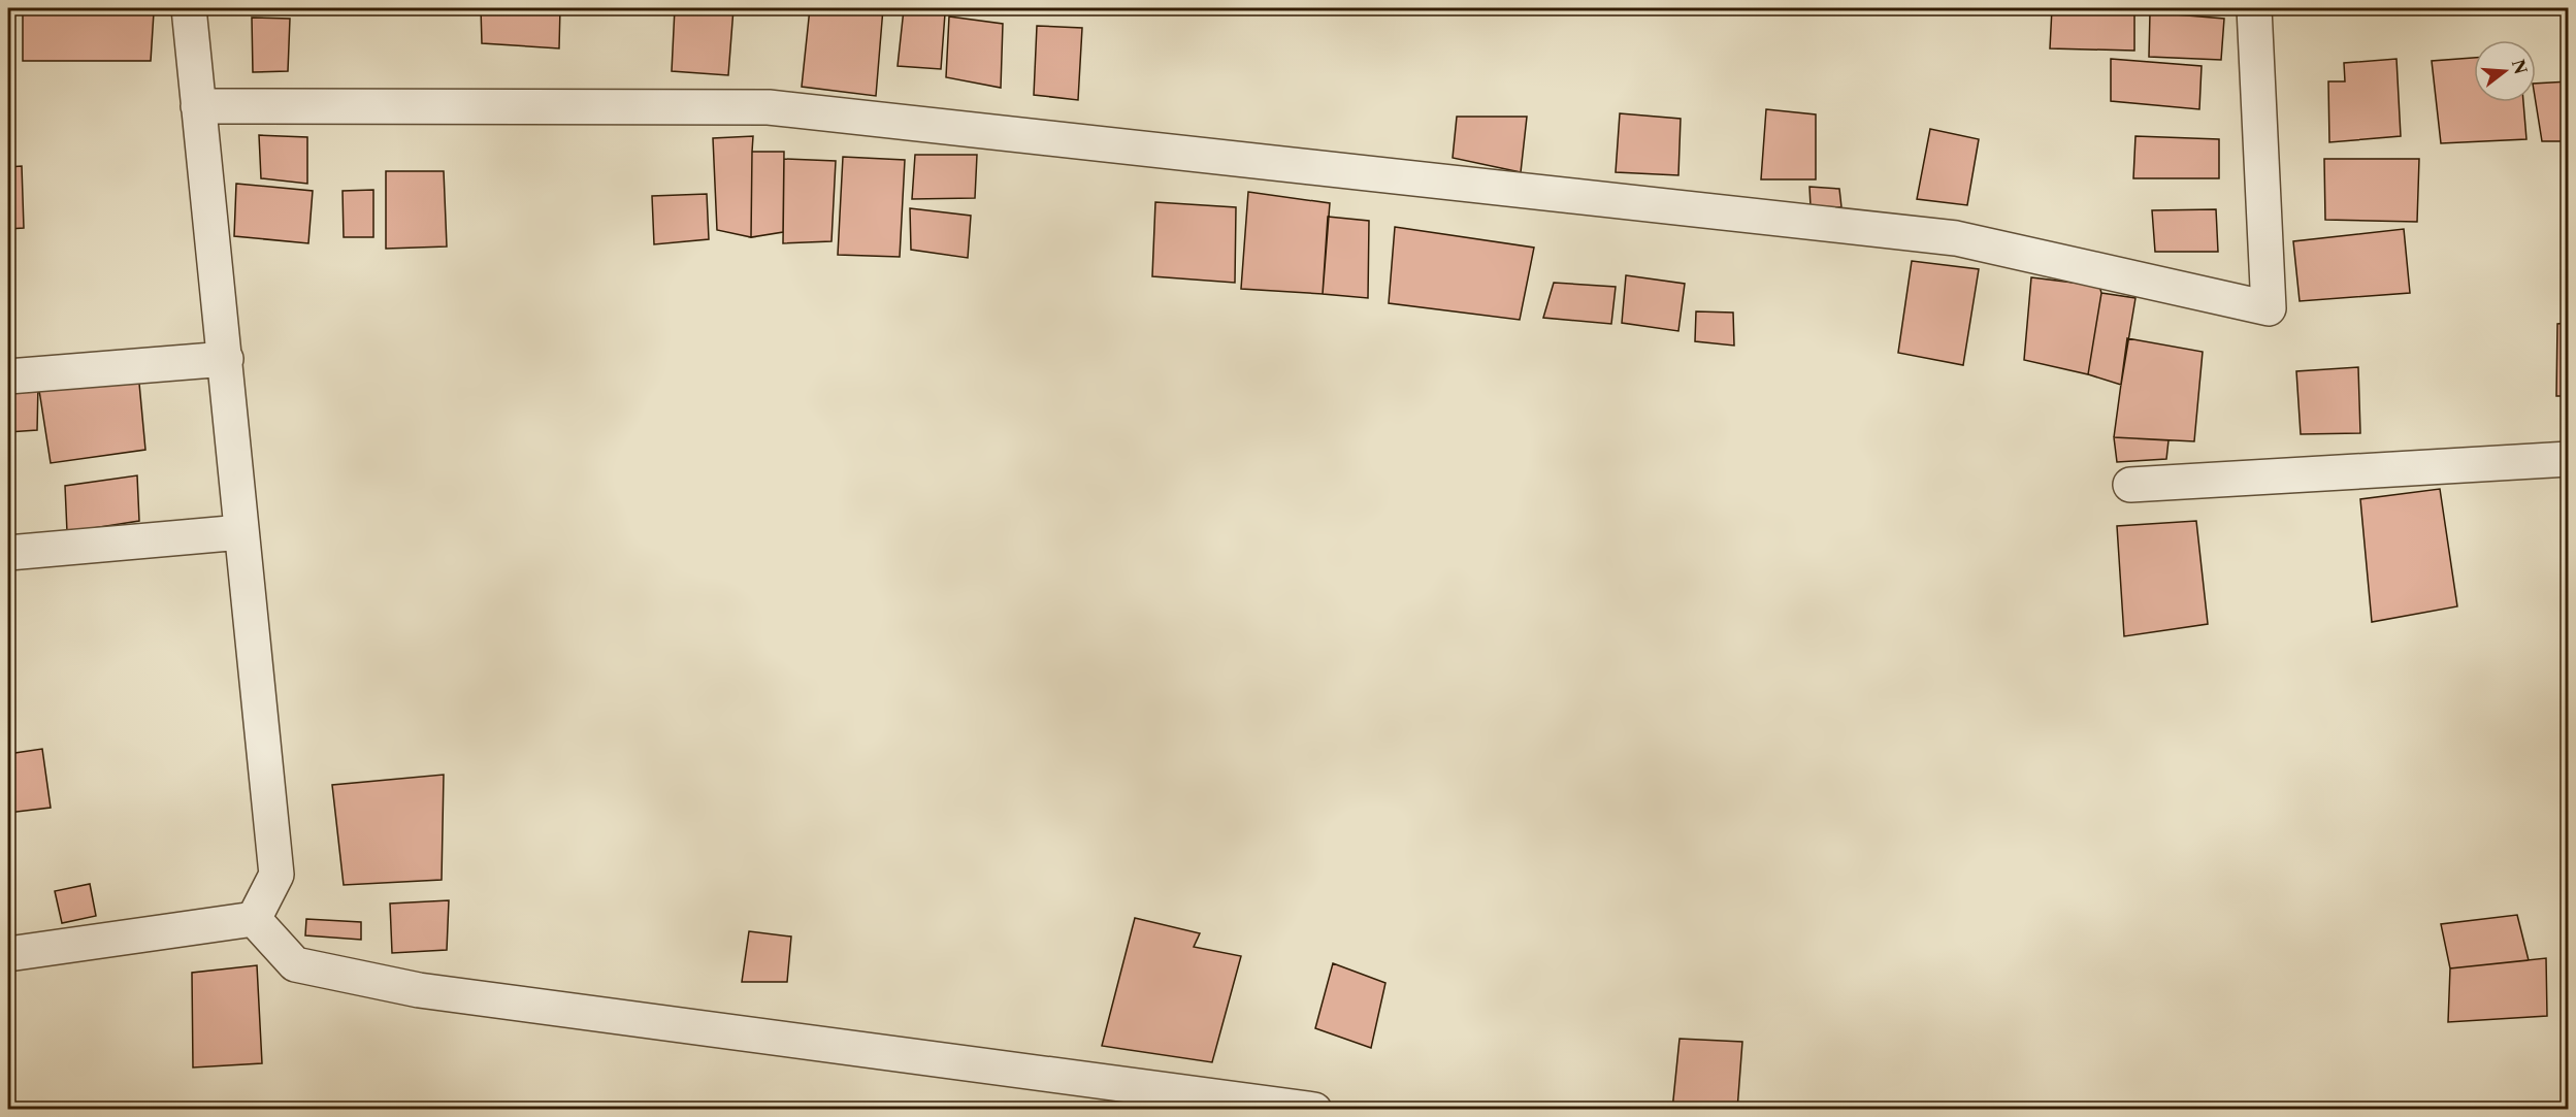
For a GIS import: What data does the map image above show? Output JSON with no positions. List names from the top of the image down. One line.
{"north":"right"}
